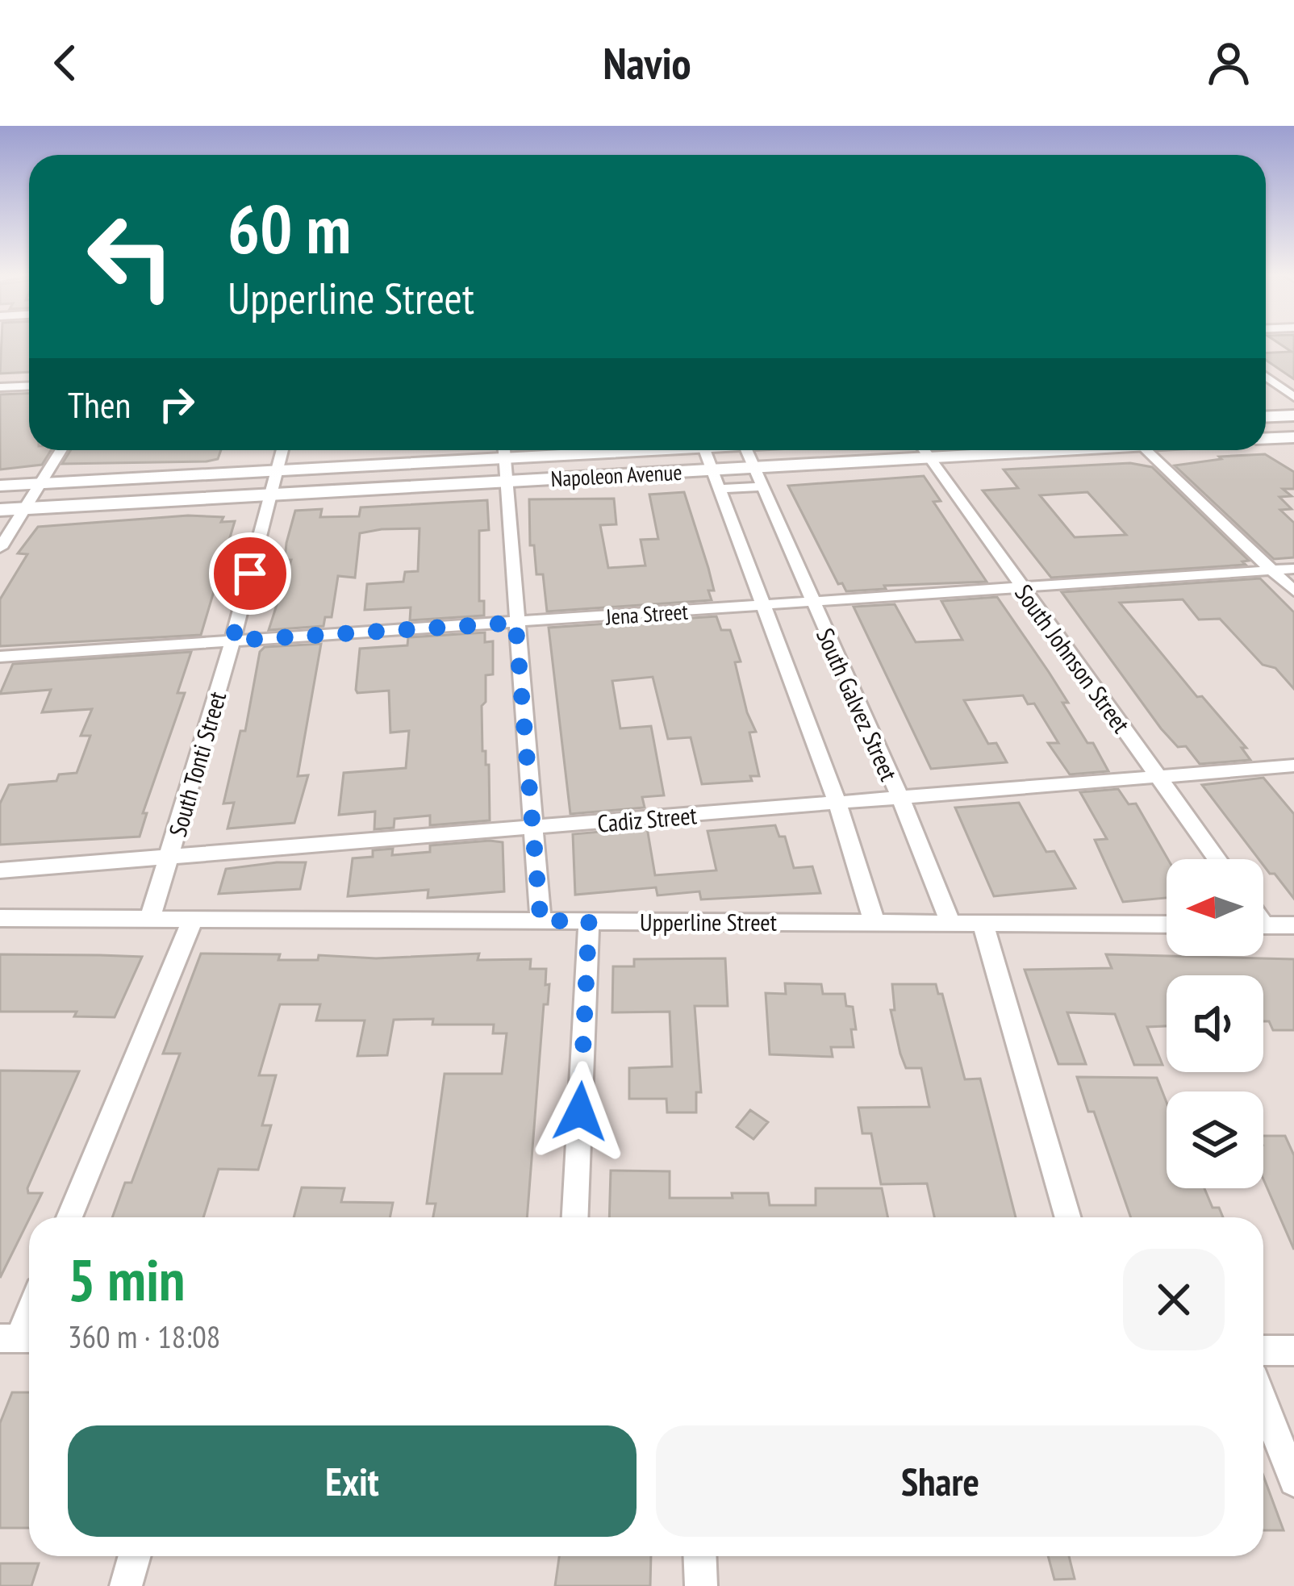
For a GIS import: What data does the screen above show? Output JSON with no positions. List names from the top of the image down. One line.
{"streets":{"main road":["Napoleon Avenue"],"street":["Jena Street","South Johnson Street","South Galvez Street","South Tonti Street","Cadiz Street","Upperline Street"]},"crossings":[["Napoleon Avenue","South Johnson Street"],["Napoleon Avenue","South Galvez Street"],["Napoleon Avenue","South Tonti Street"],["Jena Street","South Johnson Street"],["Jena Street","South Galvez Street"],["Jena Street","South Tonti Street"],["South Johnson Street","Cadiz Street"],["South Galvez Street","Cadiz Street"],["South Galvez Street","Upperline Street"],["South Tonti Street","Cadiz Street"],["South Tonti Street","Upperline Street"]],"north":"left","page":{"header":"Navio","turn":["60 m","Upperline Street"],"then":"Then","heading":["5 min","360 m · 18:08"],"buttons":["Exit","Share"]}}
